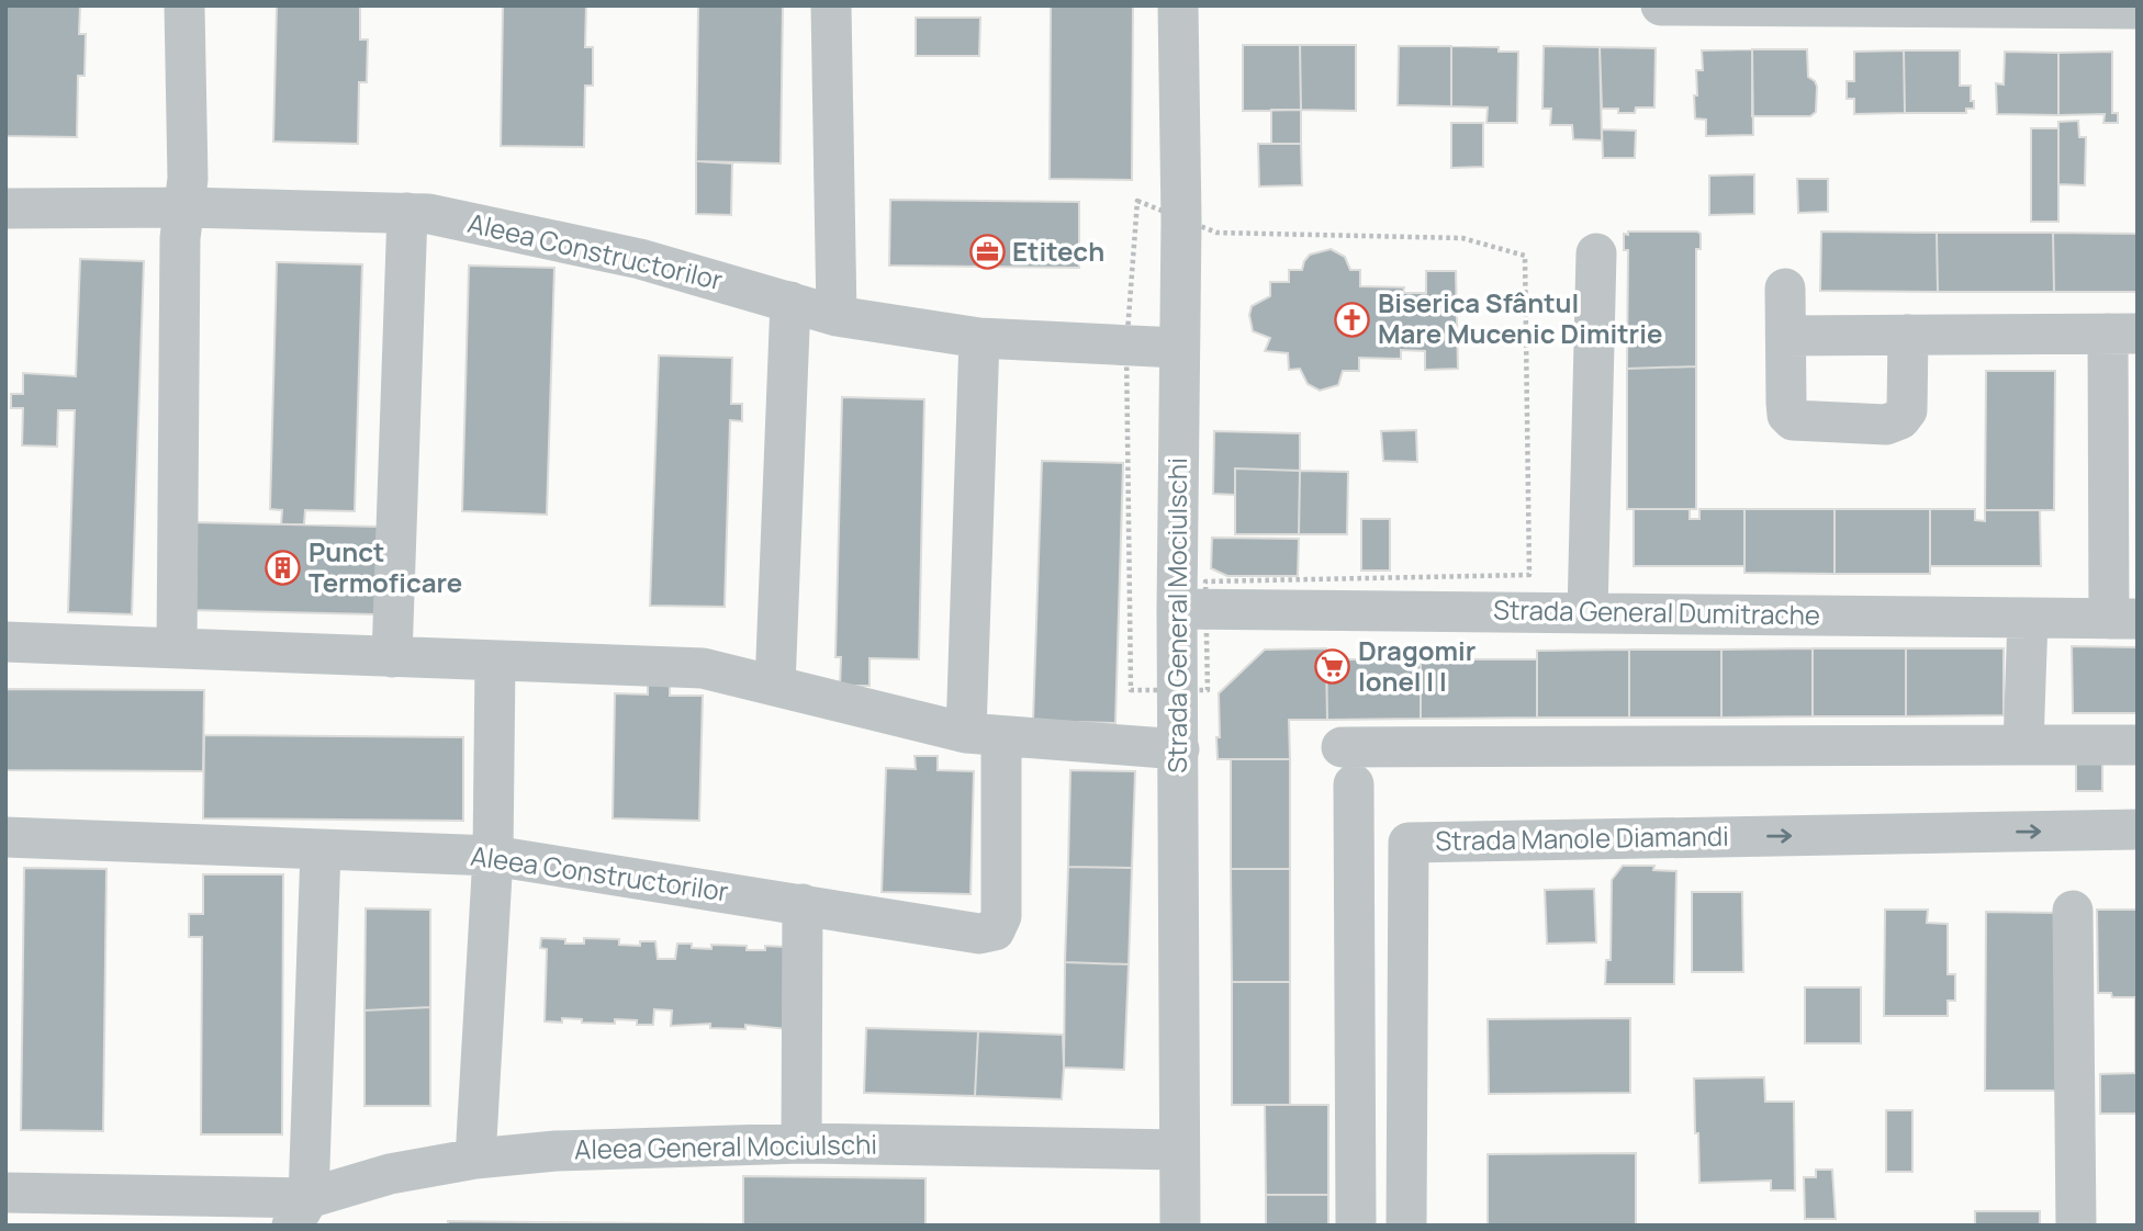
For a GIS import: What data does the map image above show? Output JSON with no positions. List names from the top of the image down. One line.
{"streets":{"street":["Aleea Constructorilor","Strada General Dumitrache","Strada General Mociulschi","Strada Manole Diamandi","Aleea General Mociulschi"]},"crossings":[["Aleea Constructorilor","Strada General Mociulschi"],["Strada General Dumitrache","Strada General Mociulschi"],["Strada General Mociulschi","Aleea General Mociulschi"]],"places":{"office":["Etitech"],"church":["Biserica Sfântul Mare Mucenic Dimitrie"],"building":["Punct Termoficare"],"supermarket":["Dragomir Ionel I I"]}}
